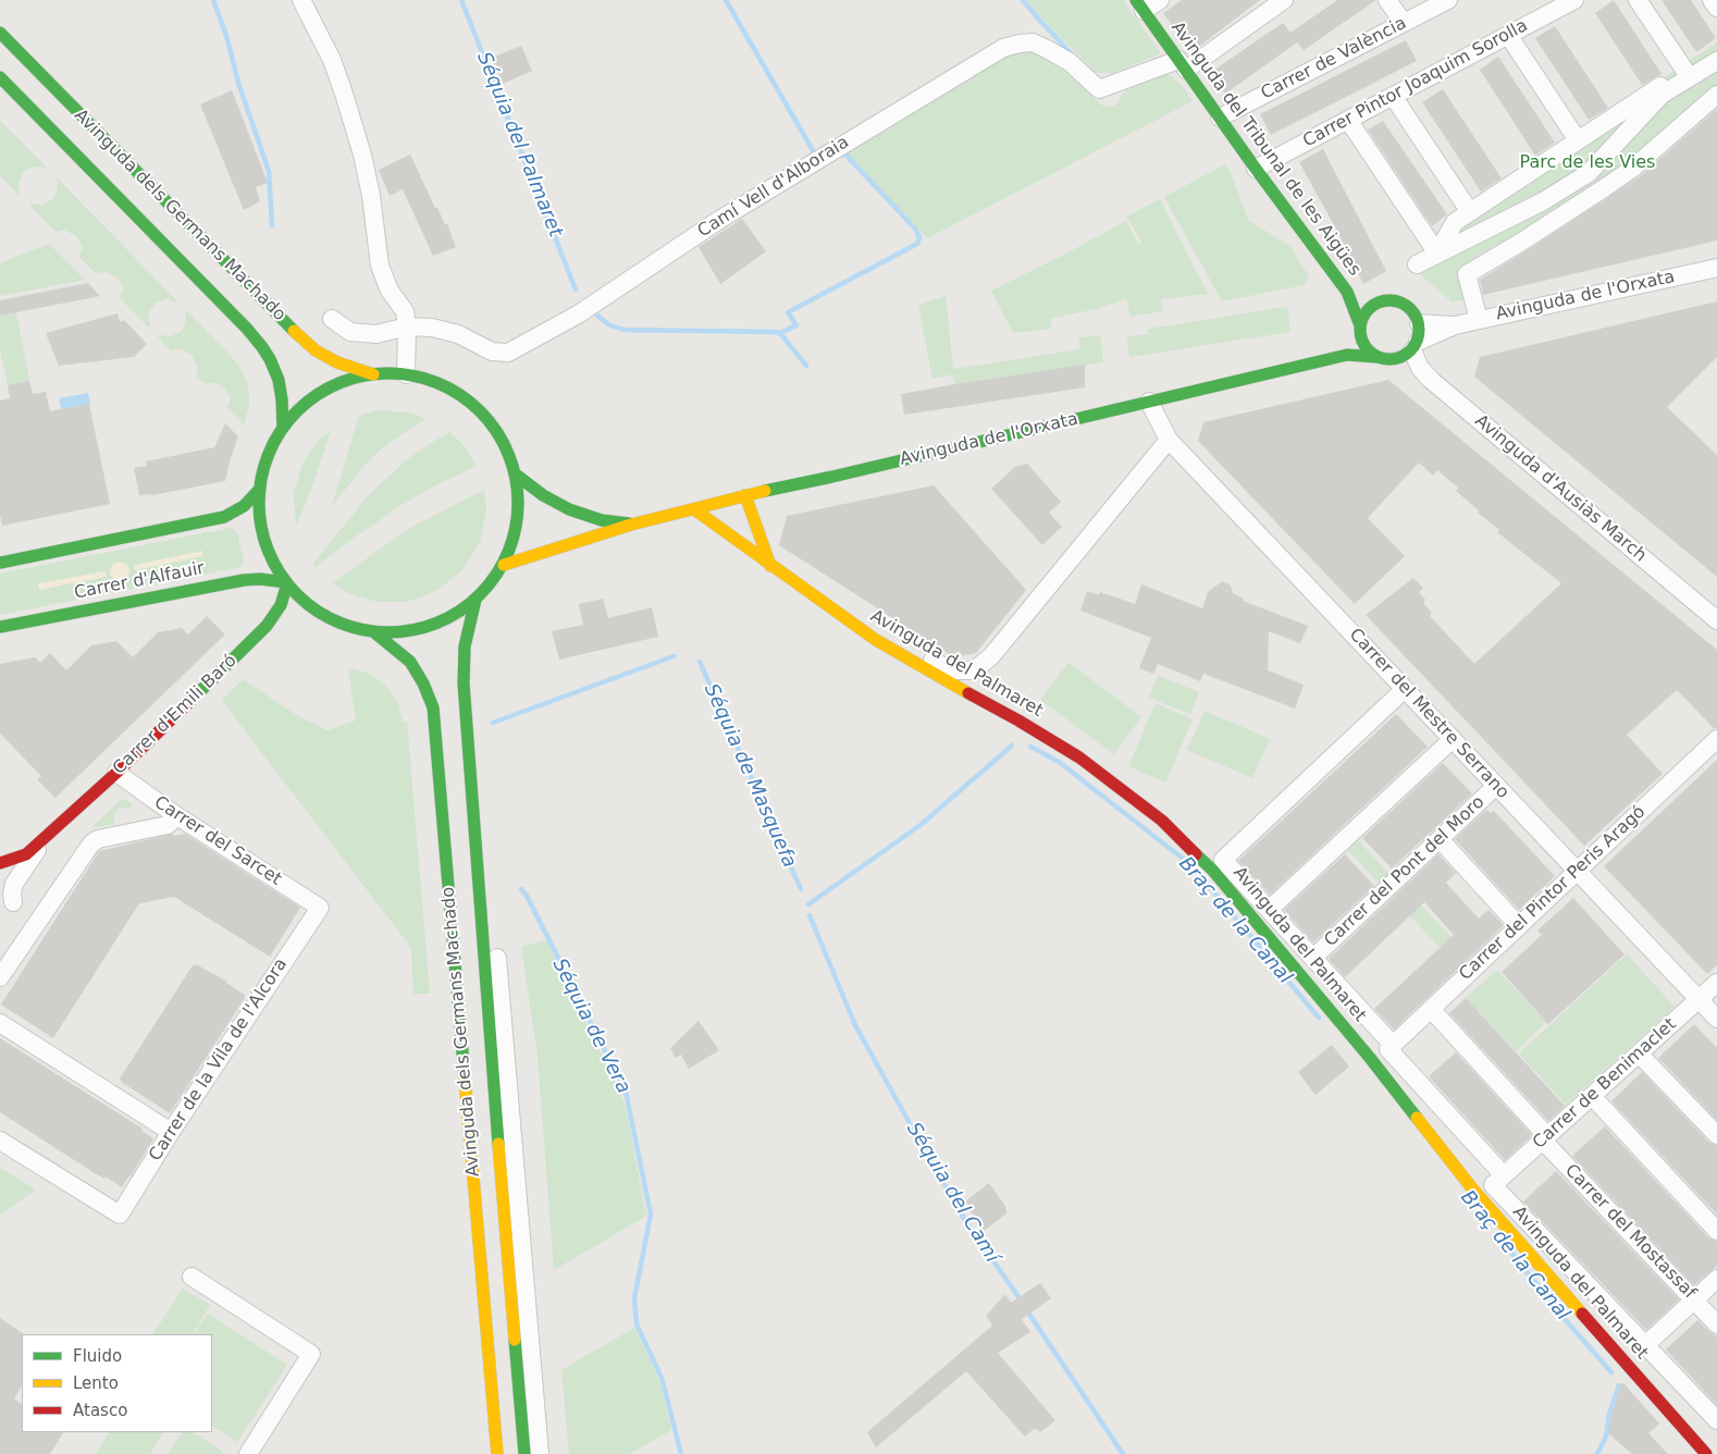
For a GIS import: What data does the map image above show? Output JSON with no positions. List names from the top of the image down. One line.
{"streets":{"main road":["Avinguda del Tribunal de les Aigües","Avinguda dels Germans Machado","Avinguda de l'Orxata","Carrer d'Alfauir","Avinguda del Palmaret","Carrer d'Emili Baró"],"street":["Carrer de València","Carrer Pintor Joaquim Sorolla","Camí Vell d'Alboraia","Avinguda d'Ausiàs March","Carrer del Mestre Serrano","Carrer del Sarcet","Carrer del Pont del Moro","Carrer del Pintor Peris Aragó","Carrer de la Vila de l'Alcora","Carrer de Benimaclet","Carrer del Mostassaf"]},"crossings":[["Carrer de València","Avinguda del Tribunal de les Aigües"],["Carrer Pintor Joaquim Sorolla","Avinguda del Tribunal de les Aigües"],["Avinguda del Tribunal de les Aigües","Camí Vell d'Alboraia"],["Avinguda del Tribunal de les Aigües","Avinguda de l'Orxata"],["Avinguda del Tribunal de les Aigües","Avinguda d'Ausiàs March"],["Avinguda de l'Orxata","Avinguda d'Ausiàs March"],["Avinguda de l'Orxata","Avinguda del Palmaret"],["Avinguda de l'Orxata","Carrer del Mestre Serrano"],["Carrer d'Alfauir","Carrer d'Emili Baró"],["Carrer del Mestre Serrano","Carrer del Pont del Moro"],["Carrer del Mestre Serrano","Carrer del Pintor Peris Aragó"],["Carrer del Mestre Serrano","Carrer de Benimaclet"],["Carrer d'Emili Baró","Carrer del Sarcet"],["Carrer del Sarcet","Carrer de la Vila de l'Alcora"],["Carrer del Pintor Peris Aragó","Carrer del Mostassaf"],["Carrer de Benimaclet","Carrer del Mostassaf"]],"water":["Séquia del Palmaret","Séquia de Masquefa","Braç de la Canal","Séquia de Vera","Séquia del Camí"],"parks":["Parc de les Vies"],"legend":["Fluido","Lento","Atasco"]}
